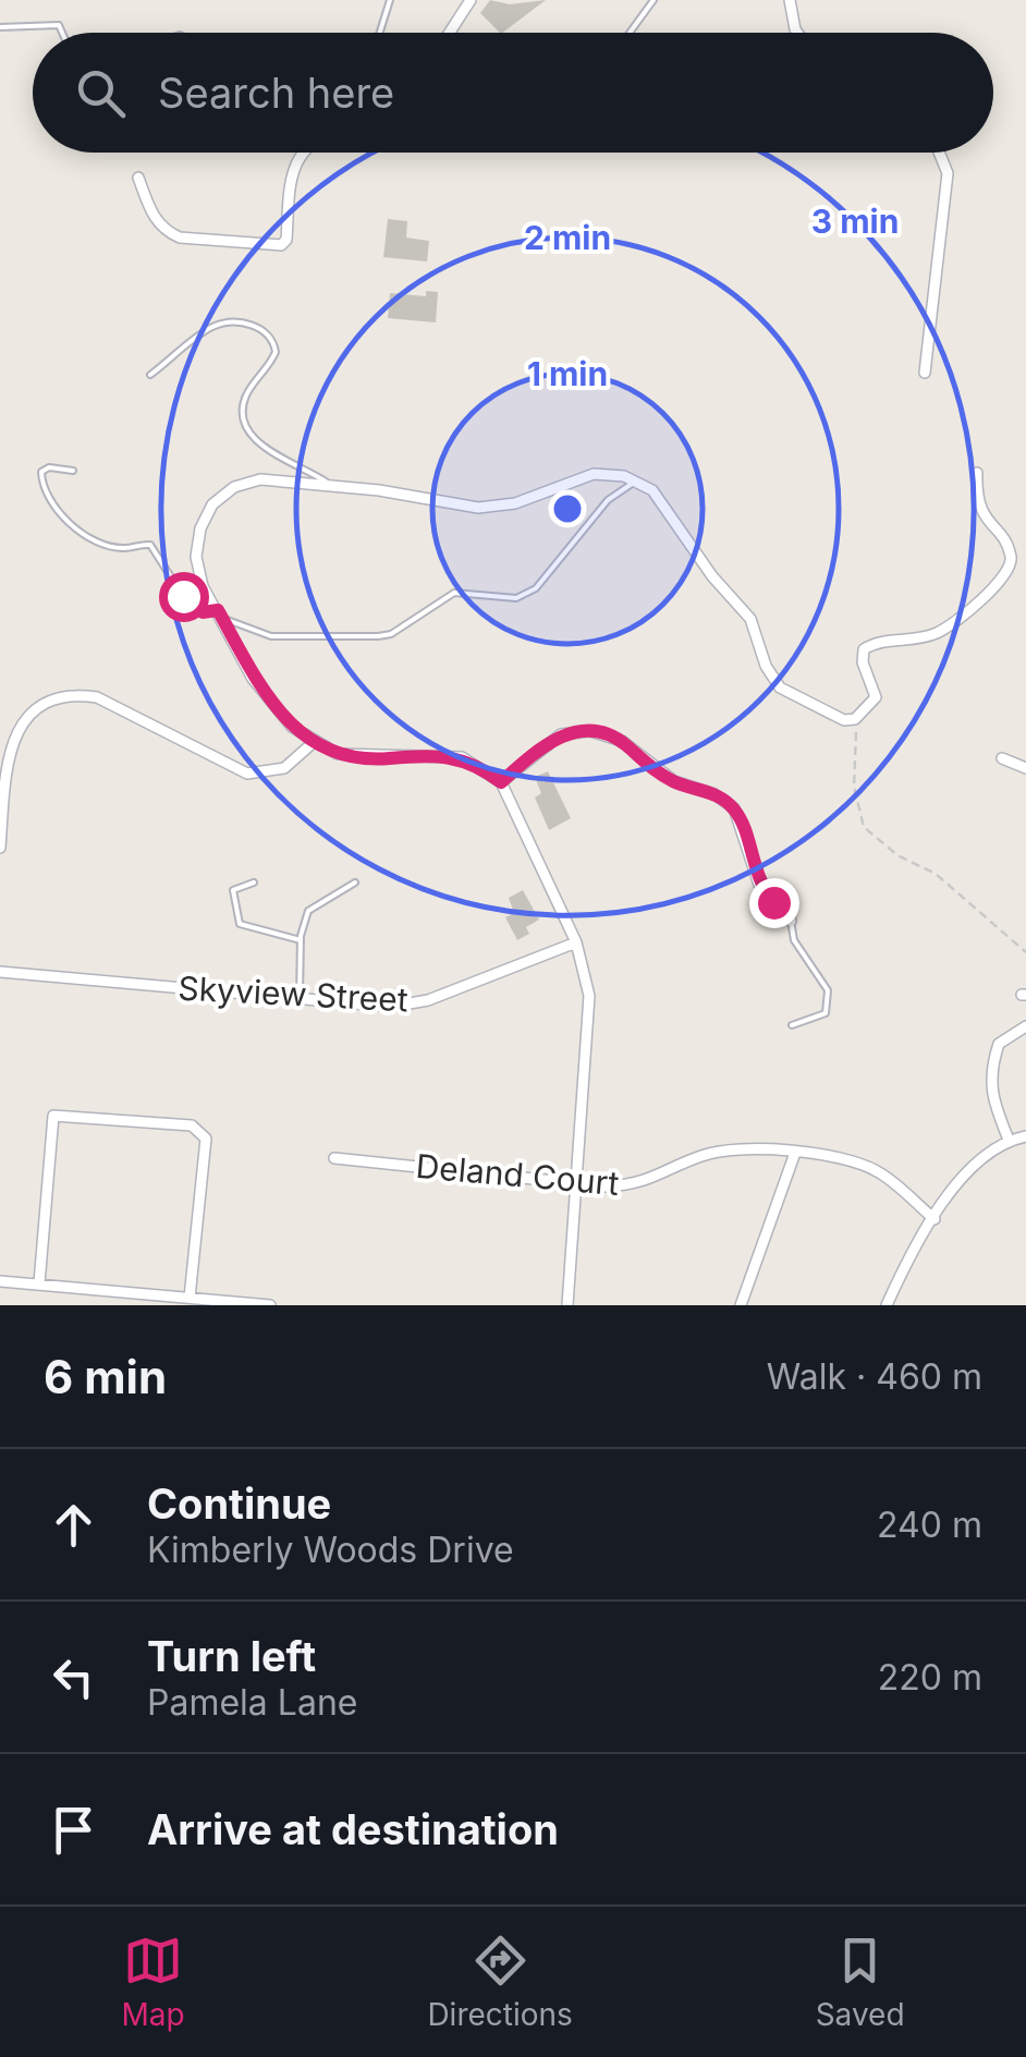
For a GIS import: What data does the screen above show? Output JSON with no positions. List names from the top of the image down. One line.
{"streets":{"street":["Skyview Street","Deland Court"]},"page":{"search":"Search here","heading":["6 min","Walk · 460 m"],"list":[["Continue","Kimberly Woods Drive","240 m"],["Turn left","Pamela Lane","220 m"],"Arrive at destination"],"nav":["Map","Directions","Saved"]},"rings":["3 min","2 min","1 min"]}
